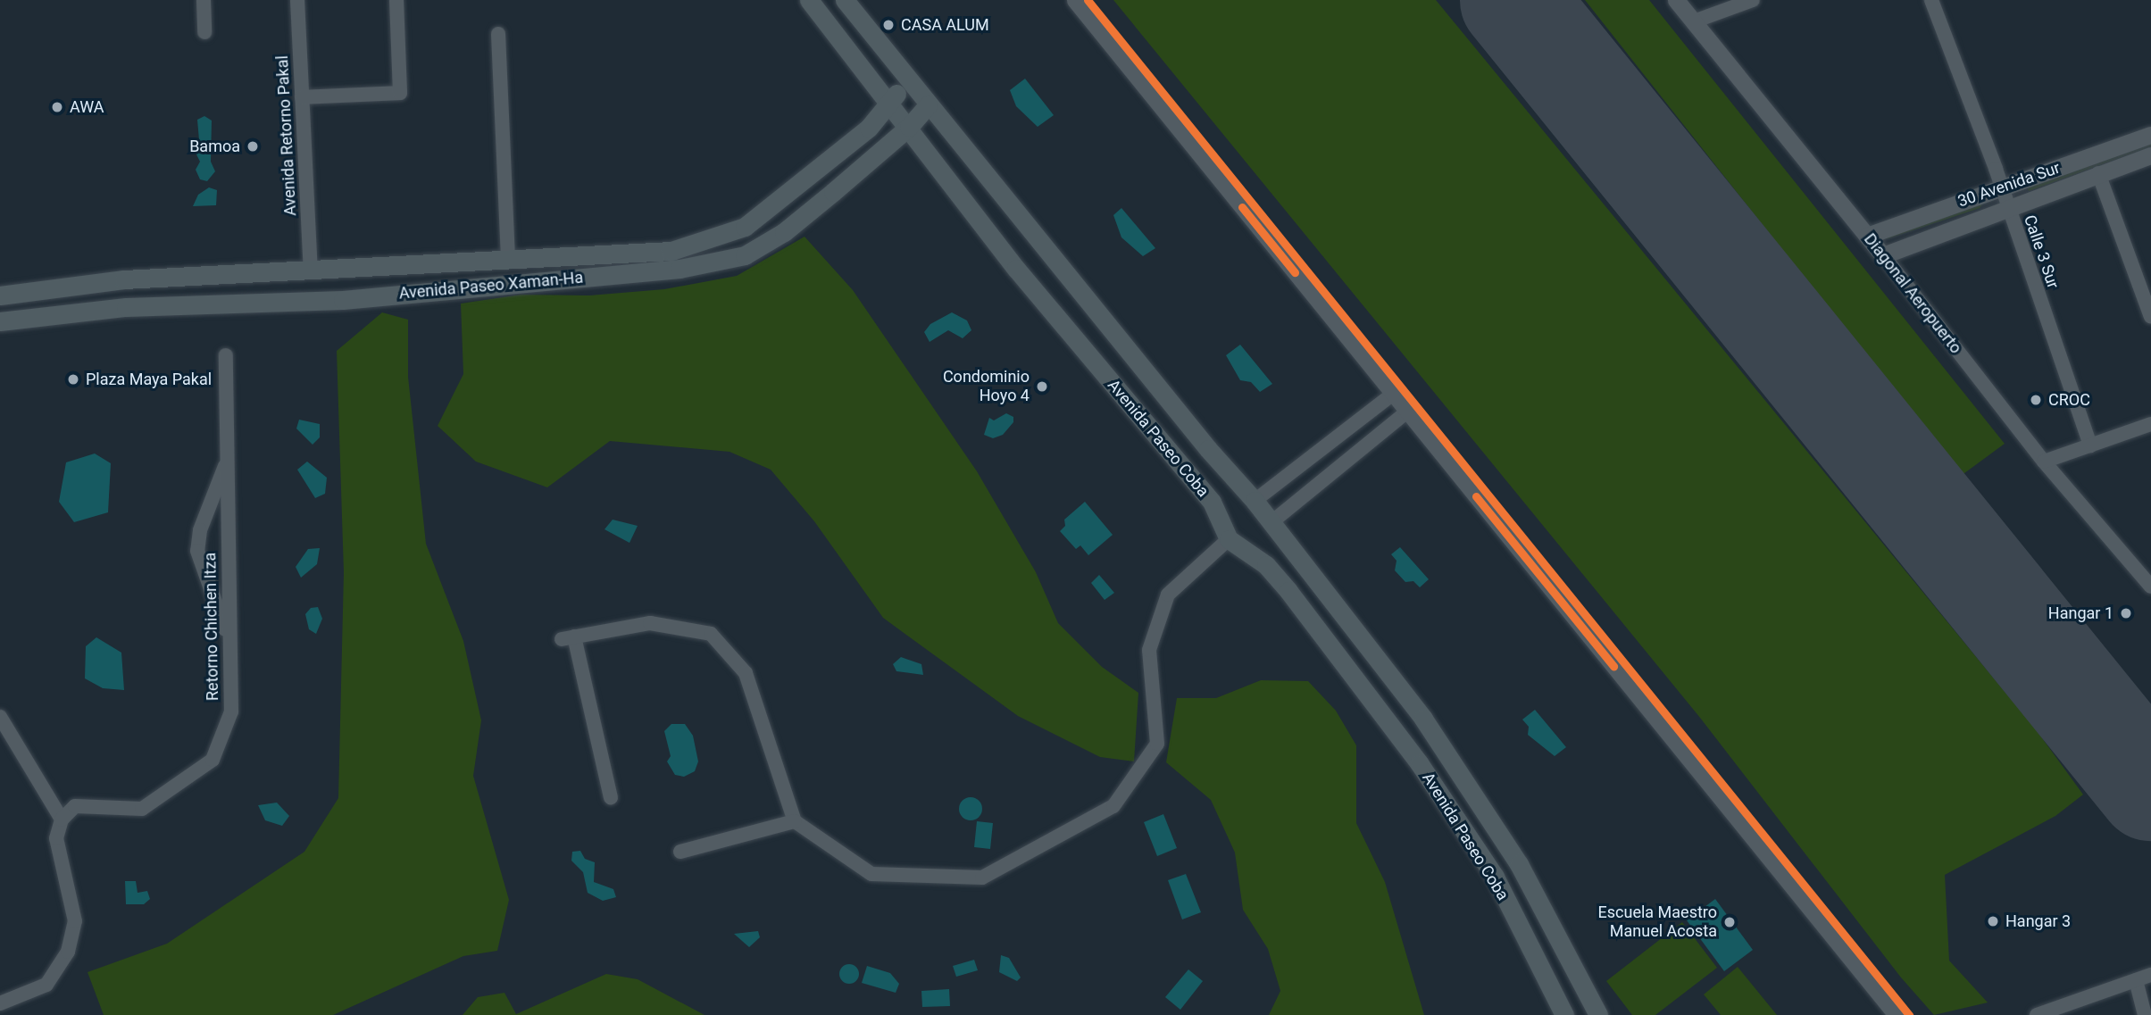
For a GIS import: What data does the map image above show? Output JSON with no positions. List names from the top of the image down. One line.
{"streets":{"main road":["Avenida Paseo Xaman-Ha","Avenida Paseo Coba"],"street":["Avenida Retorno Pakal","30 Avenida Sur","Calle 3 Sur","Diagonal Aeropuerto","Retorno Chichen Itza"]},"crossings":[["Avenida Retorno Pakal","Avenida Paseo Xaman-Ha"],["30 Avenida Sur","Calle 3 Sur"],["30 Avenida Sur","Diagonal Aeropuerto"],["Avenida Paseo Xaman-Ha","Avenida Paseo Coba"]],"places":["CASA ALUM","AWA","Bamoa","Plaza Maya Pakal","Condominio Hoyo 4","CROC","Hangar 1","Hangar 3","Escuela Maestro Manuel Acosta"]}
